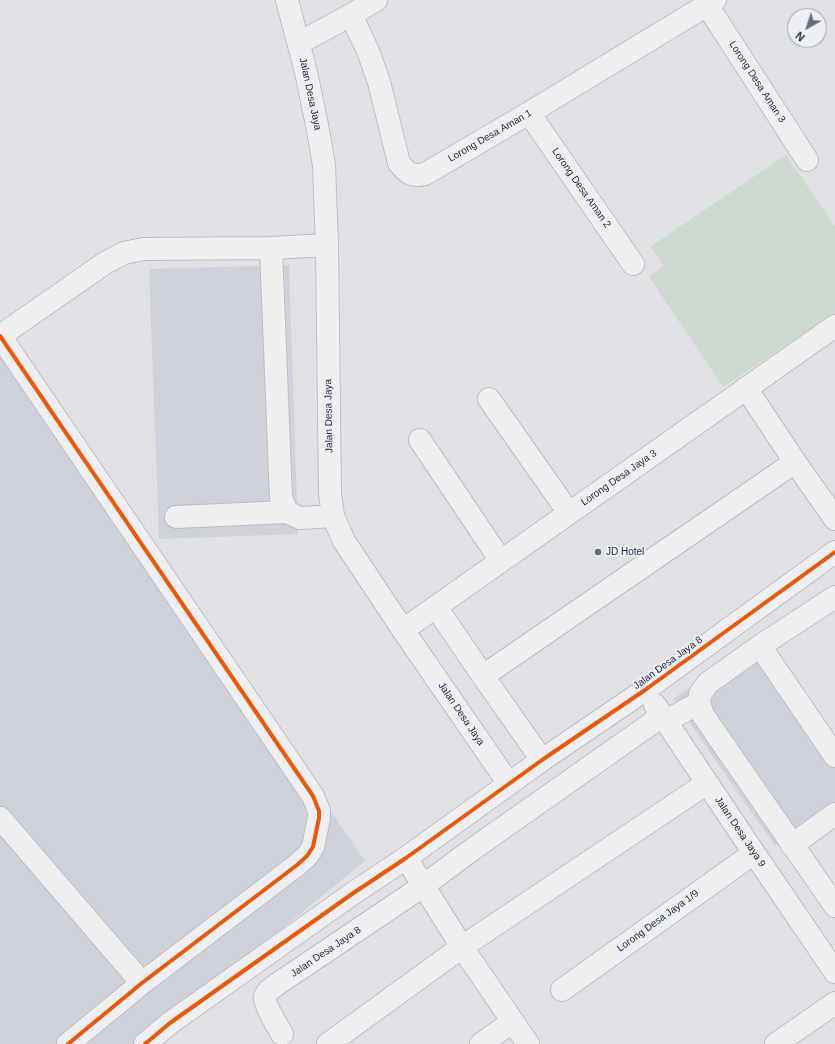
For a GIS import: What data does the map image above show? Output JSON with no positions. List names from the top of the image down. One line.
{"streets":{"street":["Lorong Desa Aman 3","Jalan Desa Jaya","Lorong Desa Aman 1","Lorong Desa Aman 2","Lorong Desa Jaya 3","Jalan Desa Jaya 8","Jalan Desa Jaya 9","Lorong Desa Jaya 1/9"]},"crossings":[["Lorong Desa Aman 3","Lorong Desa Aman 1"],["Jalan Desa Jaya","Lorong Desa Jaya 3"],["Jalan Desa Jaya","Jalan Desa Jaya 8"],["Lorong Desa Aman 1","Lorong Desa Aman 2"],["Jalan Desa Jaya 8","Jalan Desa Jaya 9"],["Jalan Desa Jaya 9","Lorong Desa Jaya 1/9"]],"places":["JD Hotel"],"north":"bottom left"}
